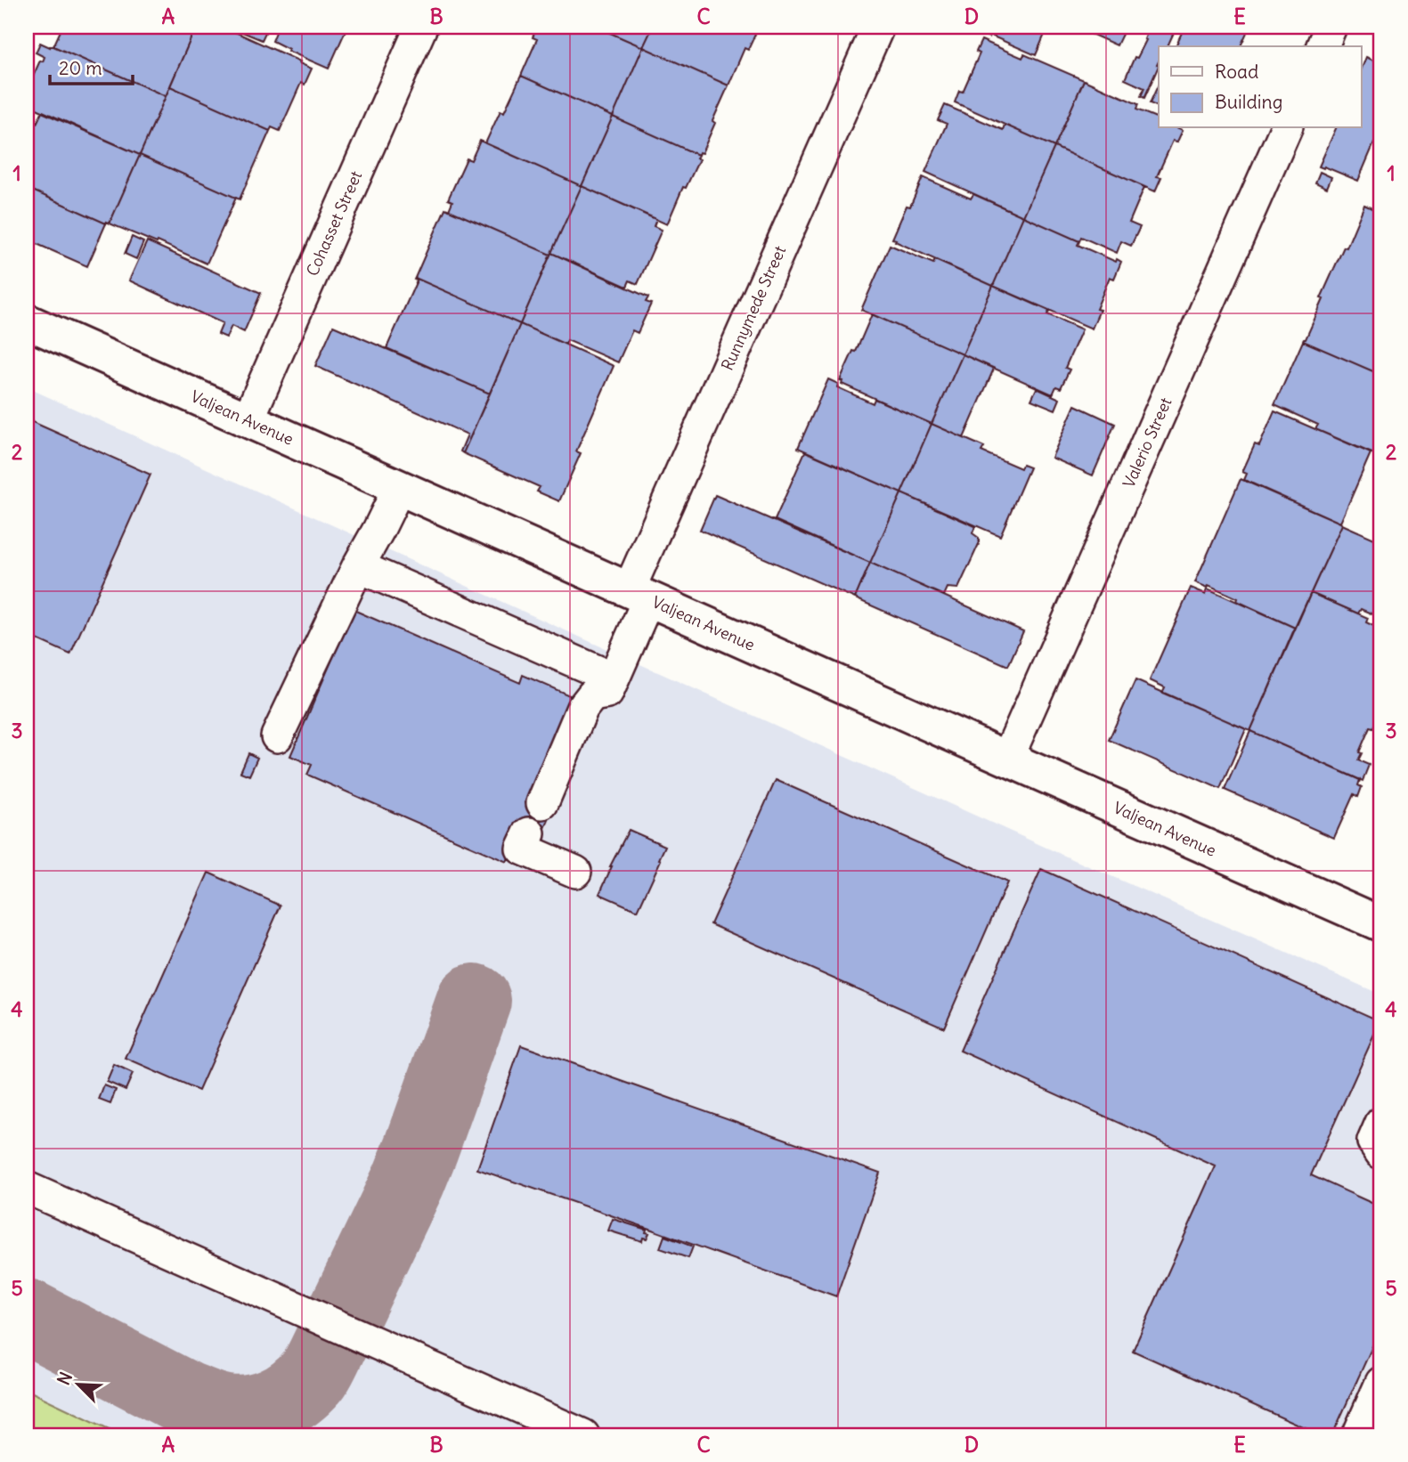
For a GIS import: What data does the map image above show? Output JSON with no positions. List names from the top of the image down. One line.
{"streets":{"main road":["Valjean Avenue"],"street":["Cohasset Street","Runnymede Street","Valerio Street"]},"crossings":[["Cohasset Street","Valjean Avenue"],["Runnymede Street","Valjean Avenue"],["Valjean Avenue","Valerio Street"]],"legend":["Road","Building"],"scale_bar":"20 m","north":"top left","grid":{"columns":["A","B","C","D","E"],"rows":["1","2","3","4","5"]}}
